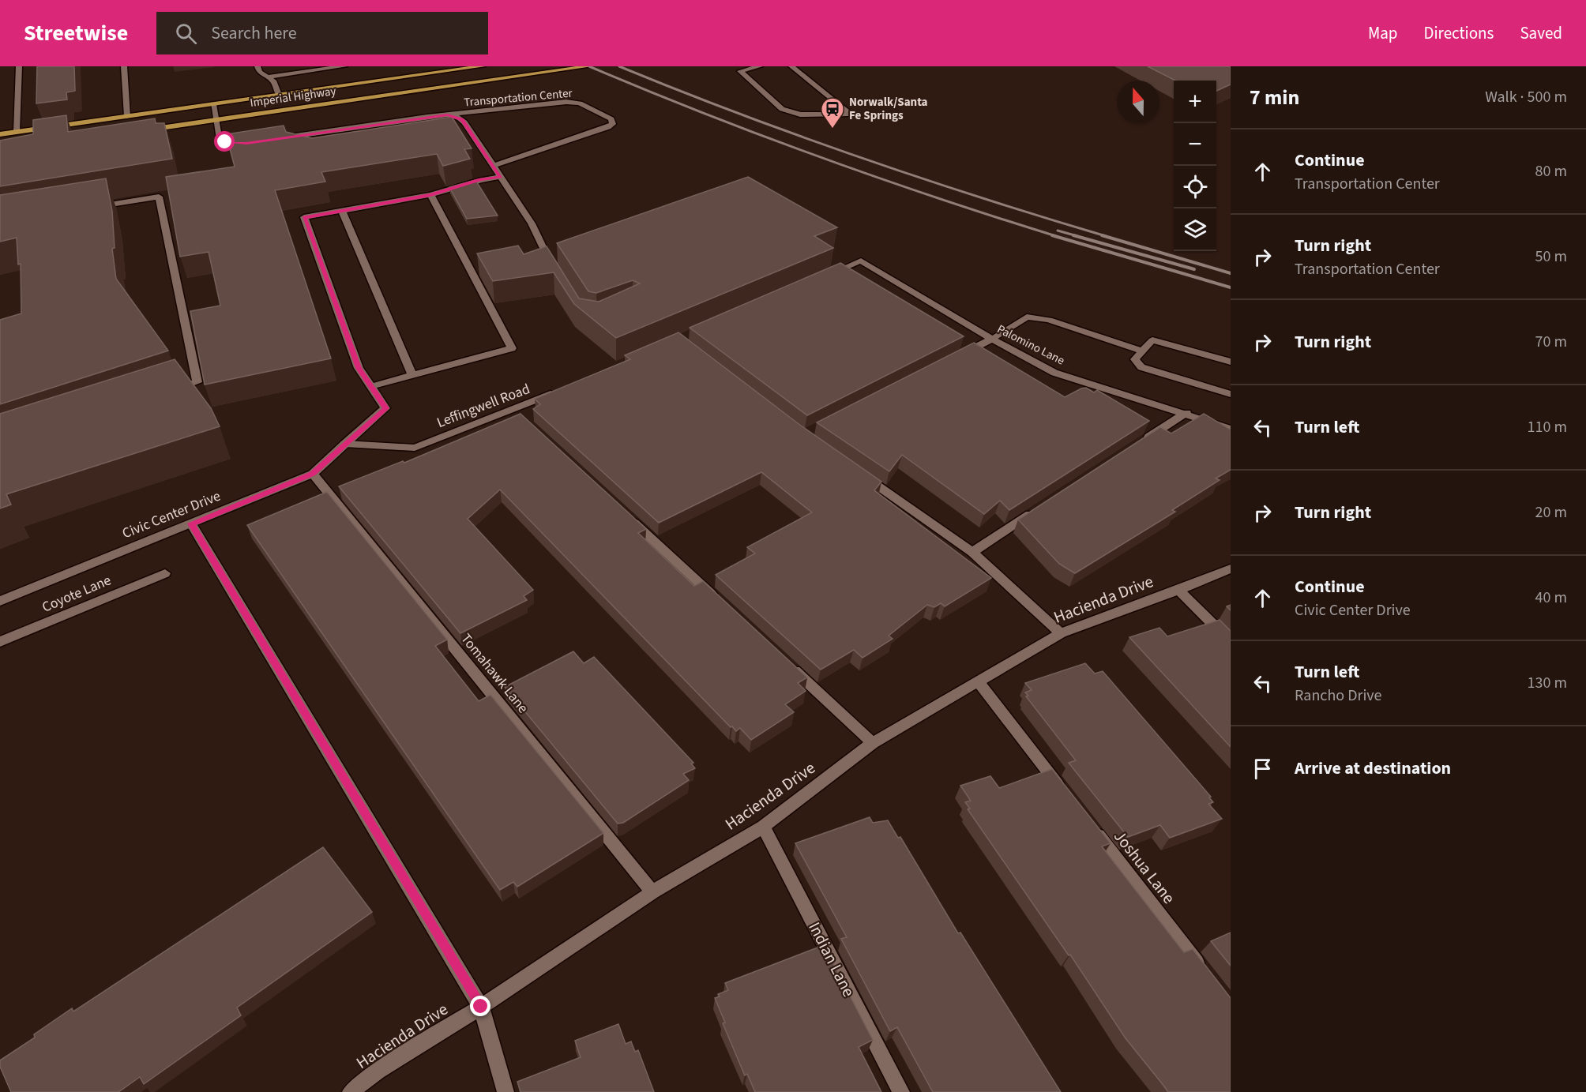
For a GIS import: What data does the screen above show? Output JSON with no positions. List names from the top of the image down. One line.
{"streets":{"main road":["Imperial Highway"],"street":["Transportation Center","Palomino Lane","Leffingwell Road","Civic Center Drive","Coyote Lane","Hacienda Drive","Tomahawk Lane","Joshua Lane","Indian Lane"]},"crossings":[["Leffingwell Road","Civic Center Drive"],["Civic Center Drive","Tomahawk Lane"],["Hacienda Drive","Tomahawk Lane"],["Hacienda Drive","Indian Lane"]],"places":{"station":["Norwalk/Santa Fe Springs"]},"north":"top","page":{"header":"Streetwise","search":"Search here","nav":["Map","Directions","Saved"],"heading":["7 min","Walk · 500 m"],"map_buttons":["+","−"],"list":[["Continue","Transportation Center","80 m"],["Turn right","Transportation Center","50 m"],["Turn right","70 m"],["Turn left","110 m"],["Turn right","20 m"],["Continue","Civic Center Drive","40 m"],["Turn left","Rancho Drive","130 m"],"Arrive at destination"]}}
